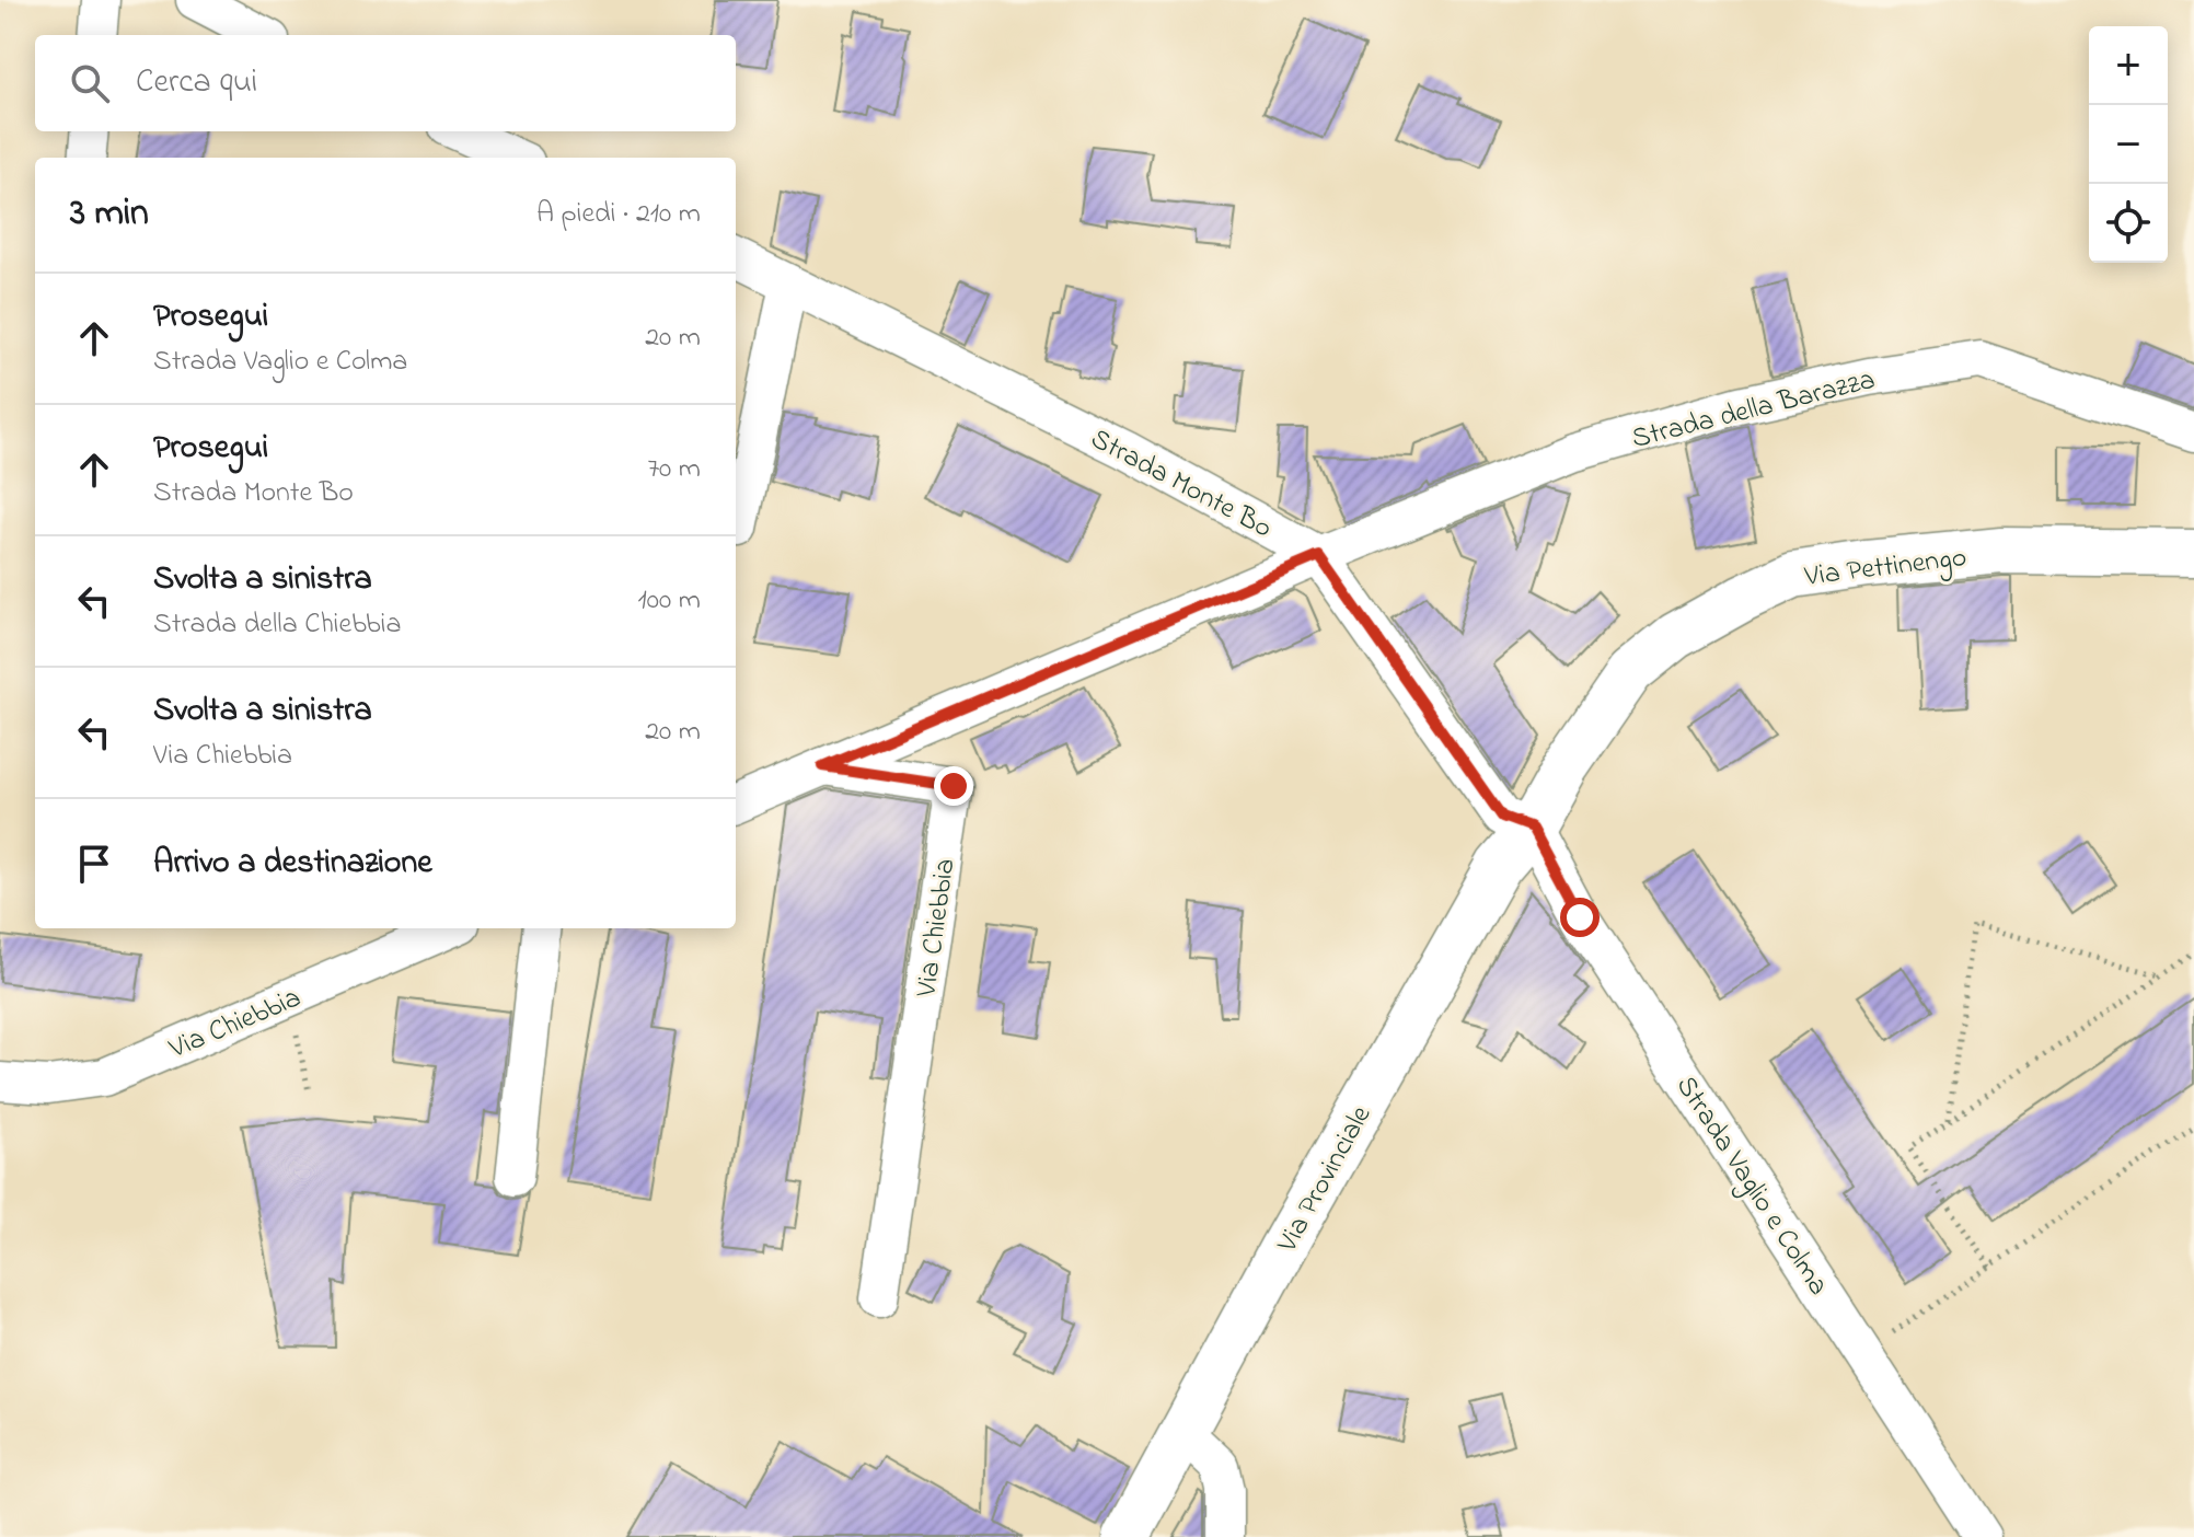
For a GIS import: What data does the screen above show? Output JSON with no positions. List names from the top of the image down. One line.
{"streets":{"main road":["Via Pettinengo","Via Provinciale"],"street":["Strada della Barazza","Strada Monte Bo","Via Chiebbia","Strada Vaglio e Colma"]},"crossings":[["Strada della Barazza","Strada Monte Bo"],["Strada della Barazza","Via Chiebbia"],["Strada Monte Bo","Via Pettinengo"],["Strada Monte Bo","Via Provinciale"],["Strada Monte Bo","Strada Vaglio e Colma"],["Via Pettinengo","Via Provinciale"],["Via Pettinengo","Strada Vaglio e Colma"],["Via Provinciale","Strada Vaglio e Colma"]],"page":{"map_buttons":["+","−"],"search":"Cerca qui","heading":["3 min","A piedi · 210 m"],"list":[["Prosegui","Strada Vaglio e Colma","20 m"],["Prosegui","Strada Monte Bo","70 m"],["Svolta a sinistra","Strada della Chiebbia","100 m"],["Svolta a sinistra","Via Chiebbia","20 m"],"Arrivo a destinazione"]}}
